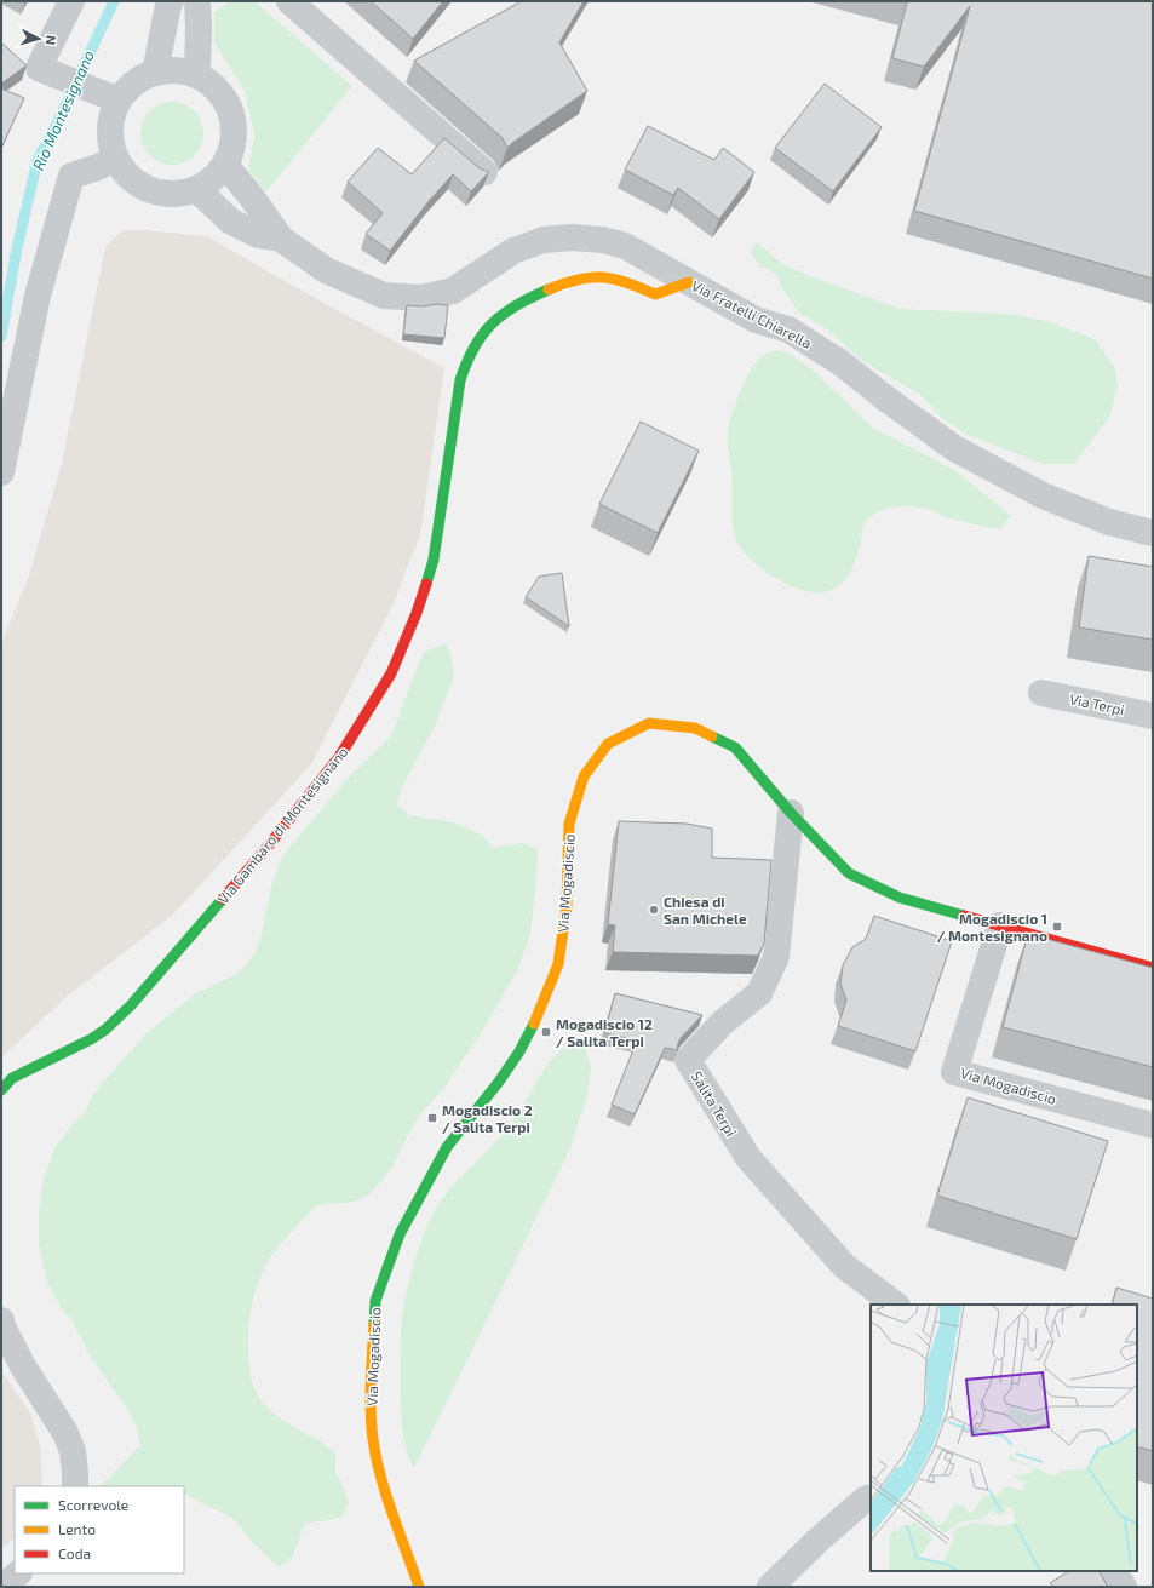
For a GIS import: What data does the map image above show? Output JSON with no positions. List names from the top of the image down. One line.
{"streets":{"street":["Via Fratelli Chiarella","Via Terpi","Via Gambaro di Montesignano","Via Mogadiscio","Salita Terpi"]},"crossings":[["Via Fratelli Chiarella","Via Gambaro di Montesignano"],["Via Mogadiscio","Salita Terpi"]],"water":["Rio Montesignano"],"places":{"other":["Chiesa di San Michele"],"transit":["Mogadiscio 1 / Montesignano","Mogadiscio 12 / Salita Terpi","Mogadiscio 2 / Salita Terpi"]},"legend":["Scorrevole","Lento","Coda"],"north":"right"}
